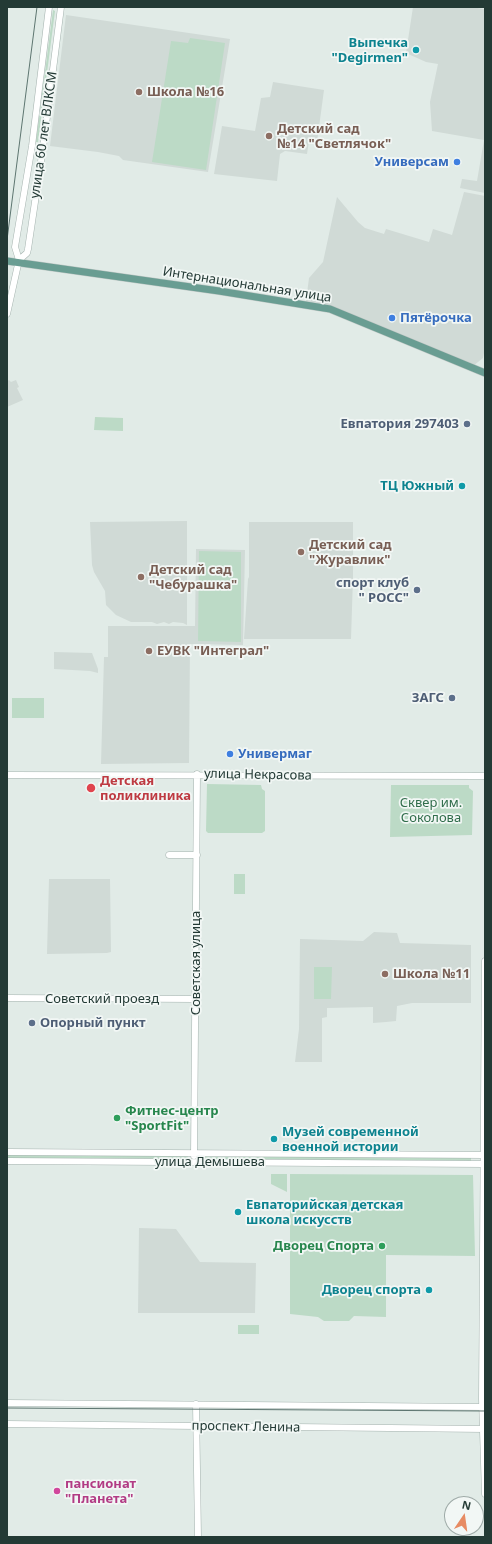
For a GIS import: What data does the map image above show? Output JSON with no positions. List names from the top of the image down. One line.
{"streets":{"main road":["Интернациональная улица"],"street":["улица 60 лет ВЛКСМ","улица Некрасова","Советская улица","Советский проезд","улица Демышева","проспект Ленина"]},"crossings":[["улица 60 лет ВЛКСМ","Интернациональная улица"],["улица Некрасова","Советская улица"],["Советская улица","Советский проезд"],["Советская улица","улица Демышева"]],"parks":["Сквер им. Соколова"],"places":["Выпечка \"Degirmen\"","Школа №16","Детский сад №14 \"Светлячок\"","Универсам","Пятёрочка","Евпатория 297403","ТЦ Южный","Детский сад \"Журавлик\"","Детский сад \"Чебурашка\"","спорт клуб \" РОСС\"","ЕУВК \"Интеграл\"","ЗАГС","Универмаг","Детская поликлиника","Школа №11","Опорный пункт","Фитнес-центр \"SportFit\"","Музей современной военной истории","Евпаторийская детская школа искусств","Дворец Спорта","Дворец спорта","пансионат \"Планета\""],"north":"top"}
